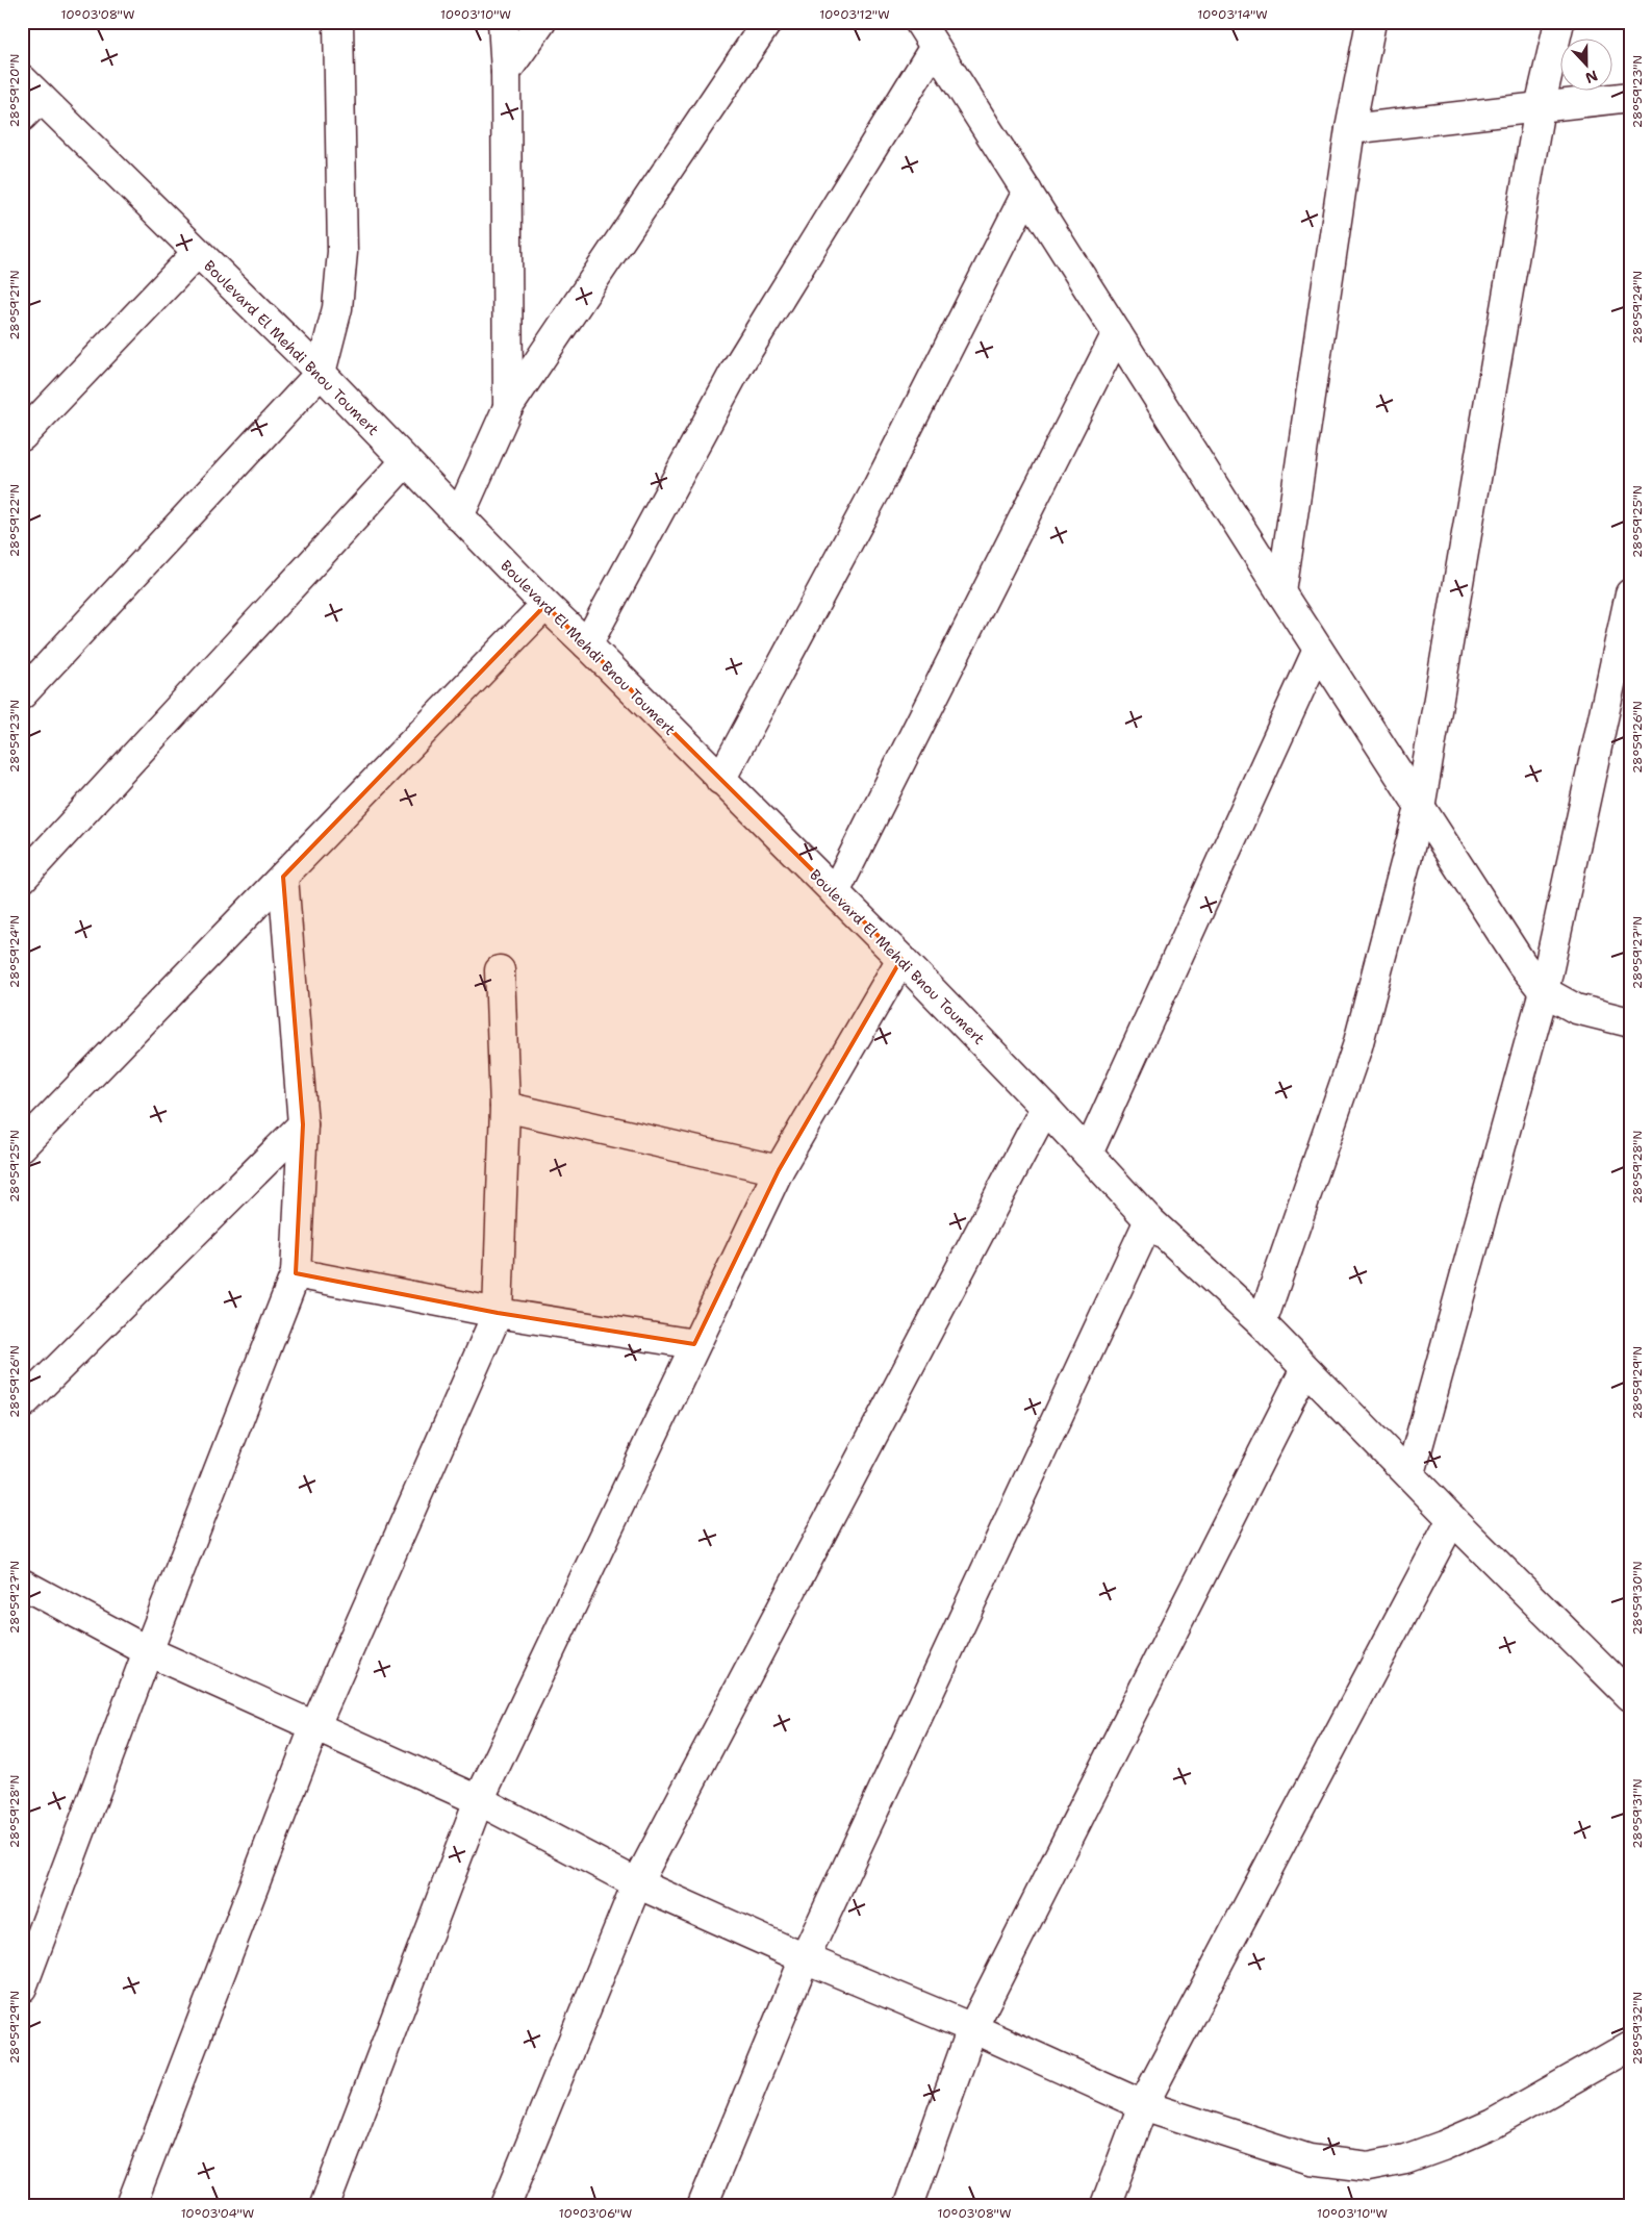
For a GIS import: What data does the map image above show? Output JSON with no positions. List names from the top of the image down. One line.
{"streets":{"street":["Boulevard El Mehdi Bnou Toumert"]},"north":"bottom","coordinates":["10°03'08\"W","10°03'10\"W","10°03'12\"W","10°03'14\"W","28°59'20\"N","28°59'23\"N","28°59'21\"N","28°59'24\"N","28°59'22\"N","28°59'25\"N","28°59'26\"N","28°59'27\"N","28°59'28\"N","28°59'29\"N","28°59'30\"N","28°59'31\"N","28°59'32\"N","10°03'04\"W","10°03'06\"W"]}
